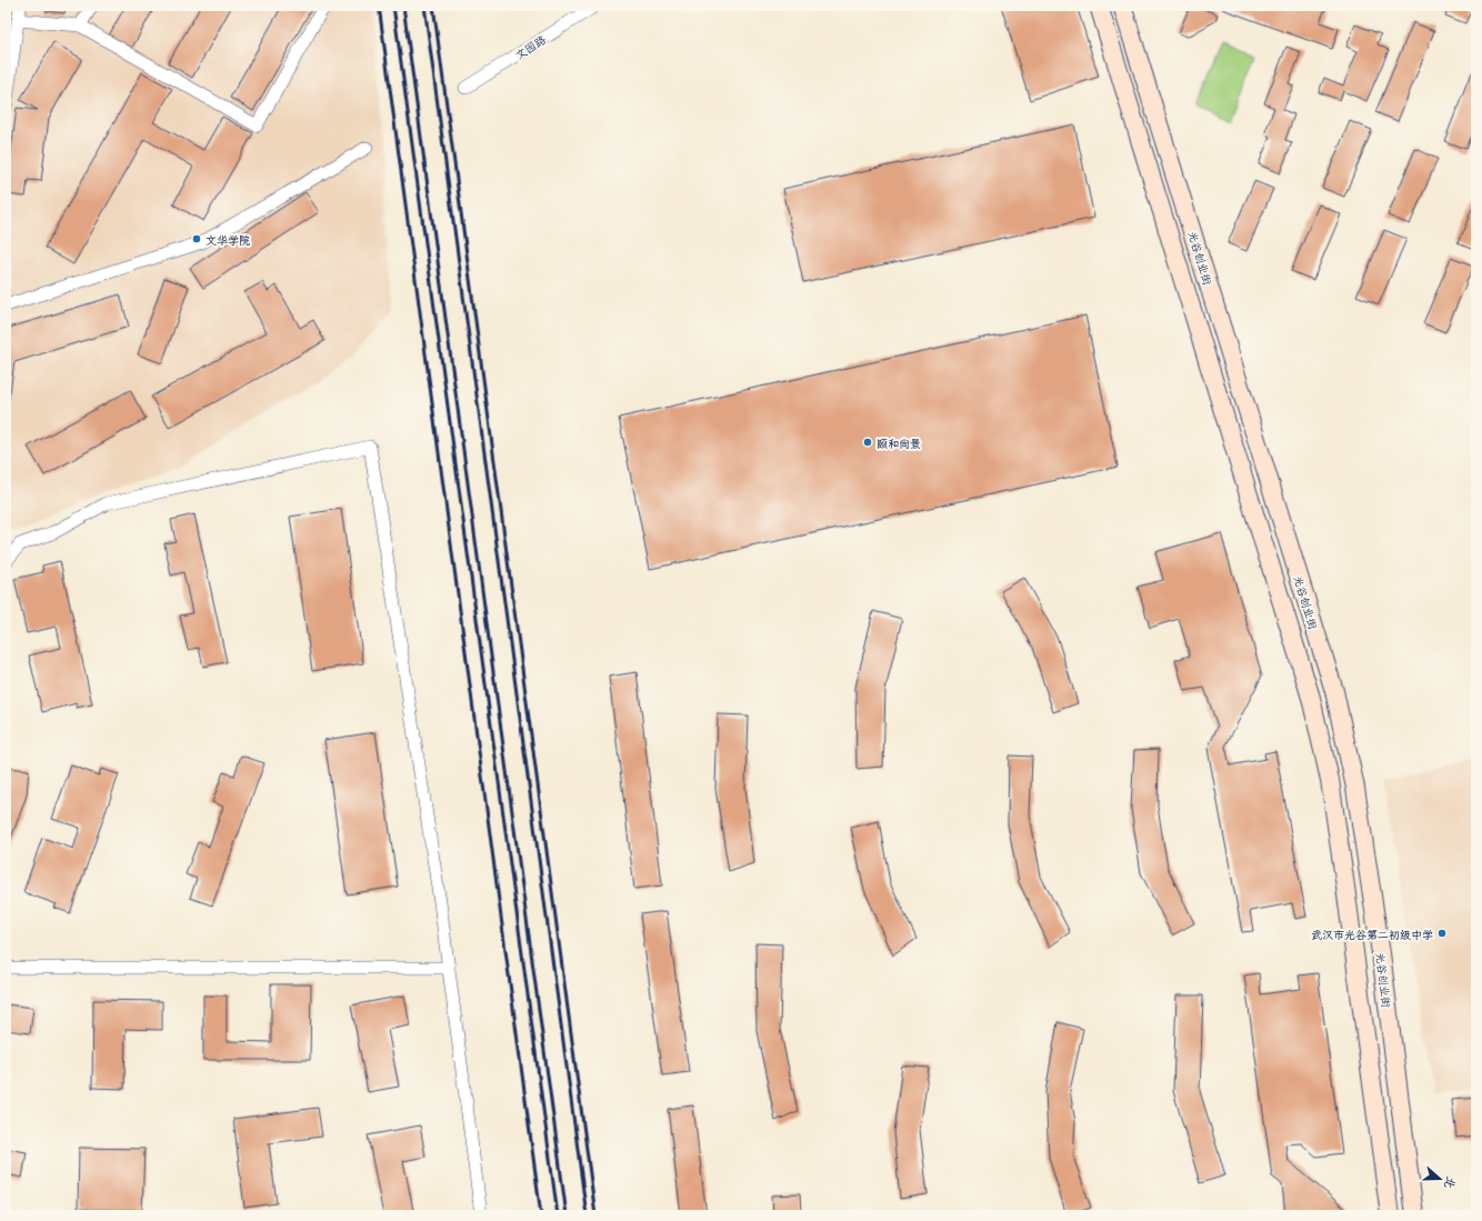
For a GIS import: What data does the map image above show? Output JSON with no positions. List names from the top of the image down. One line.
{"streets":{"main road":["光谷创业街"],"street":["文园路"]},"places":["文华学院","颐和尚景","武汉市光谷第二初级中学"],"north":"right"}
